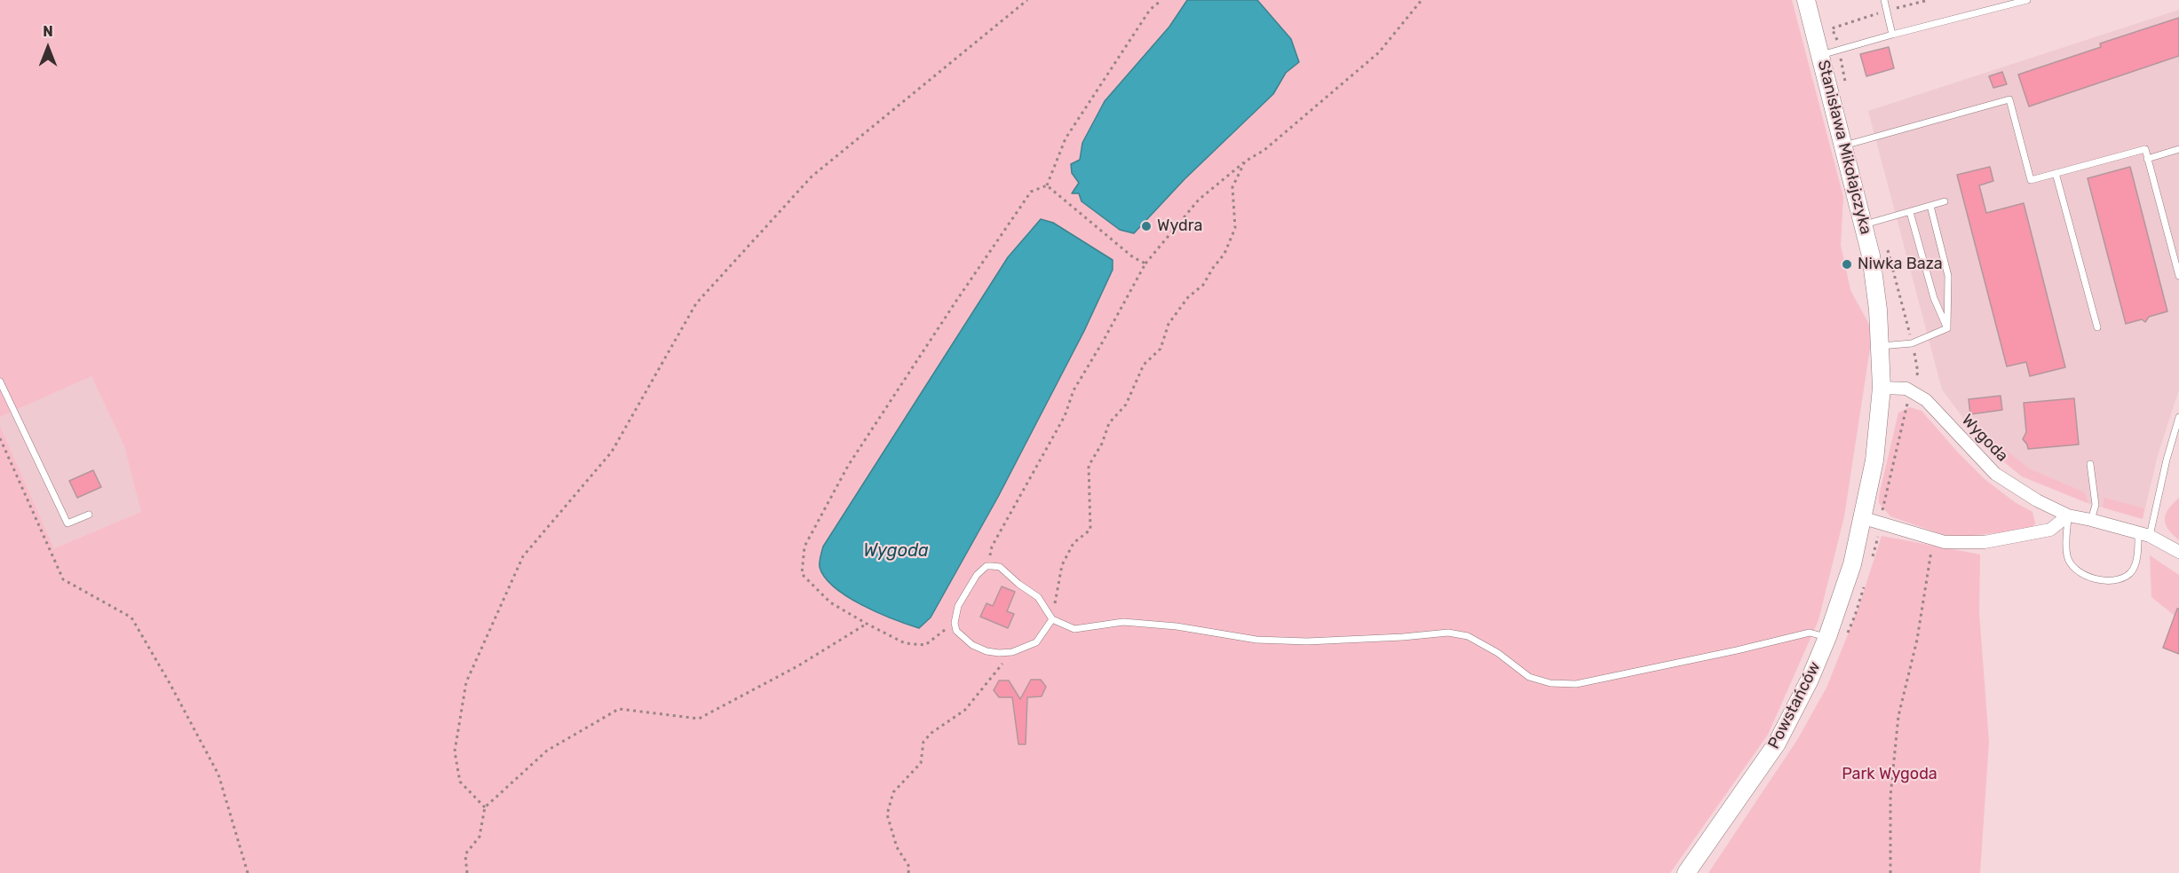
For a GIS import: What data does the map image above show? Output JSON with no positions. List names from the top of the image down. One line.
{"streets":{"street":["Stanisława Mikołajczyka","Wygoda","Powstańców"]},"crossings":[["Stanisława Mikołajczyka","Wygoda"],["Stanisława Mikołajczyka","Powstańców"]],"water":["Wygoda"],"parks":["Park Wygoda"],"places":["Wydra","Niwka Baza"],"north":"top"}
